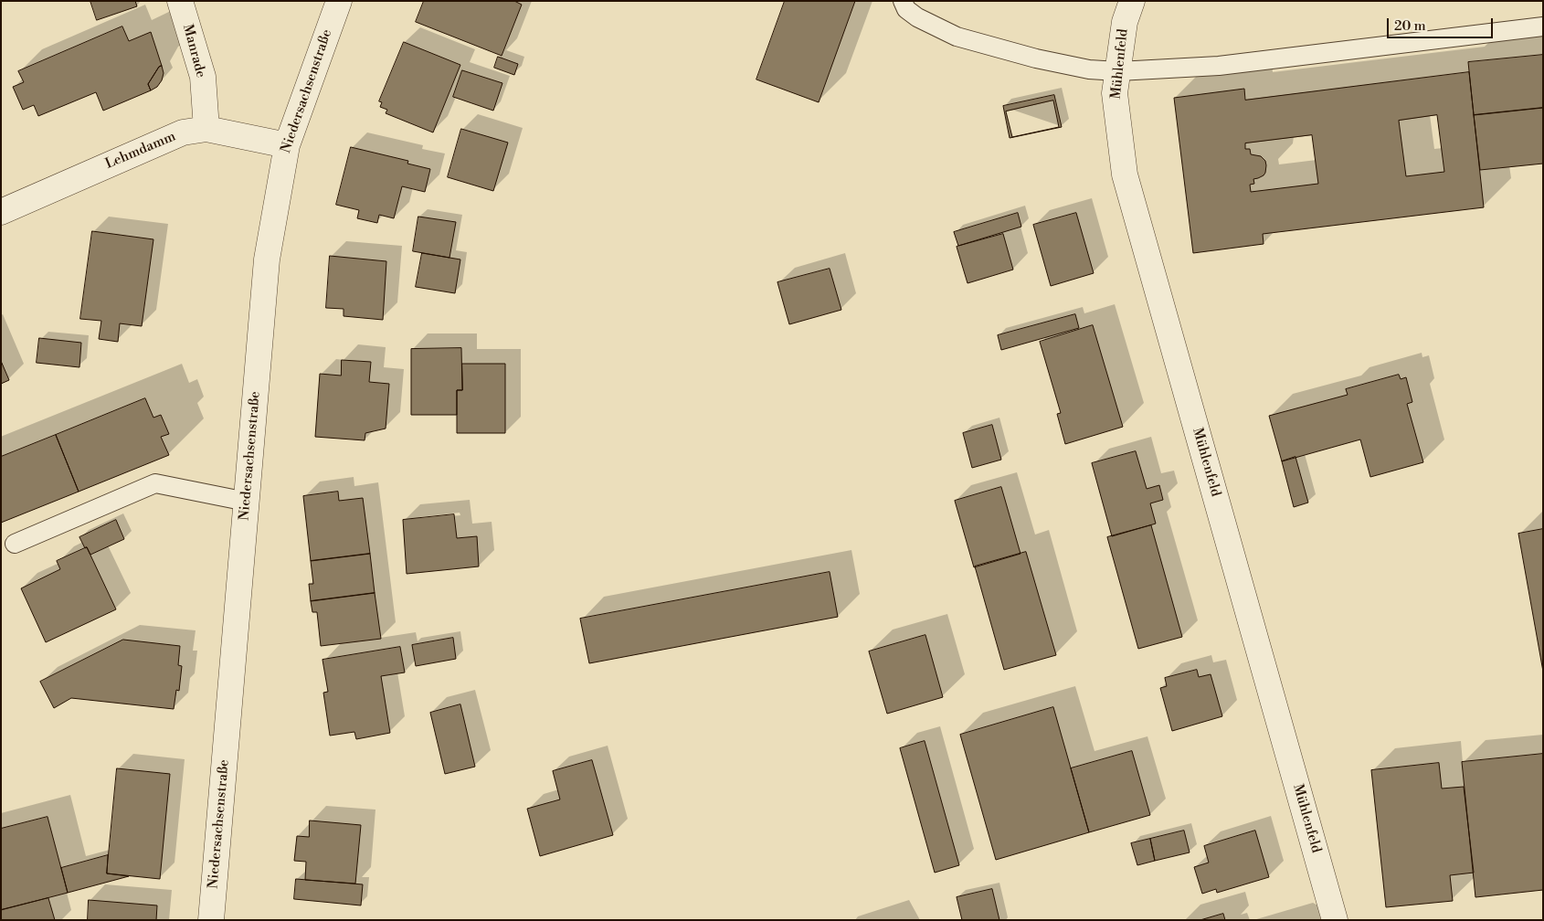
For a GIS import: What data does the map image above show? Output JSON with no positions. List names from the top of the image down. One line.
{"streets":{"street":["Manrade","Mühlenfeld","Niedersachsenstraße","Lehmdamm"]},"crossings":[["Manrade","Lehmdamm"],["Niedersachsenstraße","Lehmdamm"]],"scale_bar":"20 m"}
